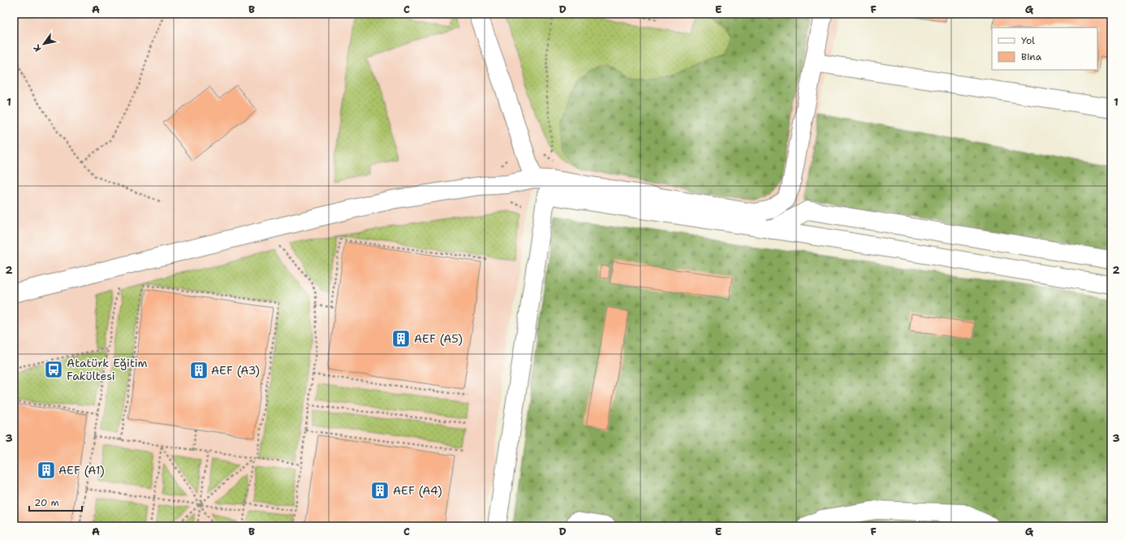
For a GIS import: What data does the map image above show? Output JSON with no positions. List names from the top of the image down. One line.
{"places":{"building":["AEF (A5)","AEF (A3)","AEF (A1)","AEF (A4)"],"bus stop":["Atatürk Eğitim Fakültesi"]},"legend":["Yol","Bina"],"scale_bar":"20 m","north":"bottom left","grid":{"columns":["A","B","C","D","E","F","G"],"rows":["1","2","3"]}}
